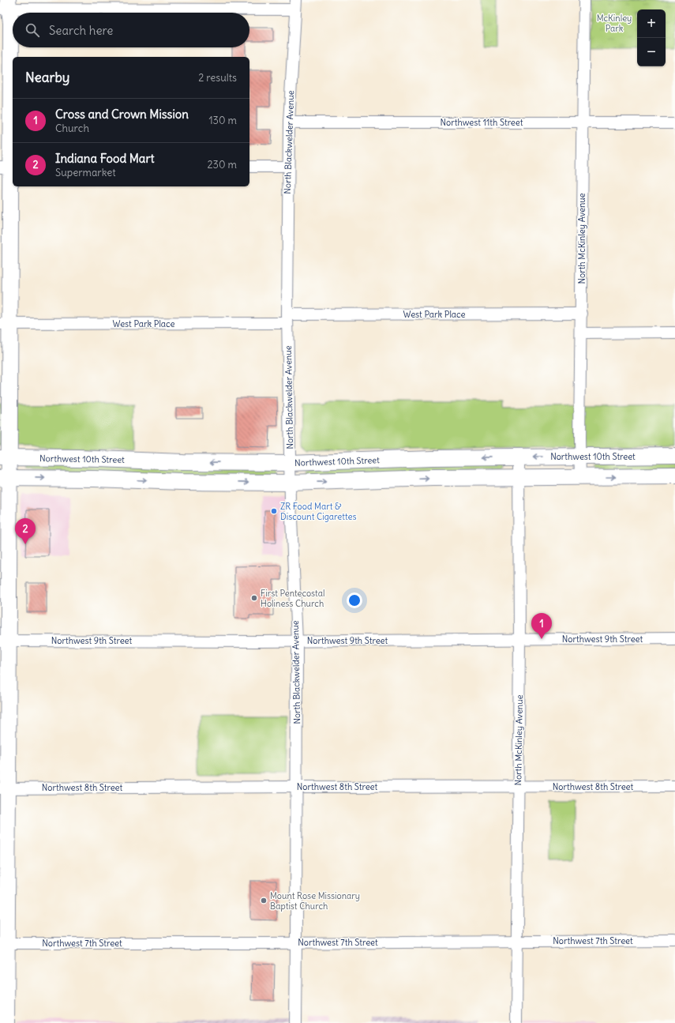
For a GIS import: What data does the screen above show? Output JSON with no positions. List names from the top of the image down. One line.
{"streets":{"main road":["Northwest 10th Street"],"street":["Northwest 11th Street","North Blackwelder Avenue","North McKinley Avenue","West Park Place","Northwest 9th Street","Northwest 8th Street","Northwest 7th Street"]},"crossings":[["Northwest 11th Street","North Blackwelder Avenue"],["Northwest 11th Street","North McKinley Avenue"],["North Blackwelder Avenue","West Park Place"],["North Blackwelder Avenue","Northwest 10th Street"],["North Blackwelder Avenue","Northwest 9th Street"],["North Blackwelder Avenue","Northwest 8th Street"],["North Blackwelder Avenue","Northwest 7th Street"],["North McKinley Avenue","West Park Place"],["North McKinley Avenue","Northwest 10th Street"],["North McKinley Avenue","Northwest 9th Street"],["North McKinley Avenue","Northwest 8th Street"],["North McKinley Avenue","Northwest 7th Street"]],"parks":["McKinley Park"],"places":["ZR Food Mart & Discount Cigarettes","First Pentecostal Holiness Church","Mount Rose Missionary Baptist Church"],"page":{"map_buttons":["+","−"],"search":"Search here","heading":["Nearby","2 results"],"list":[{"mark":"1","name":"Cross and Crown Mission","note":"Church","value":"130 m"},{"mark":"2","name":"Indiana Food Mart","note":"Supermarket","value":"230 m"}],"pins":["2","1"]}}
